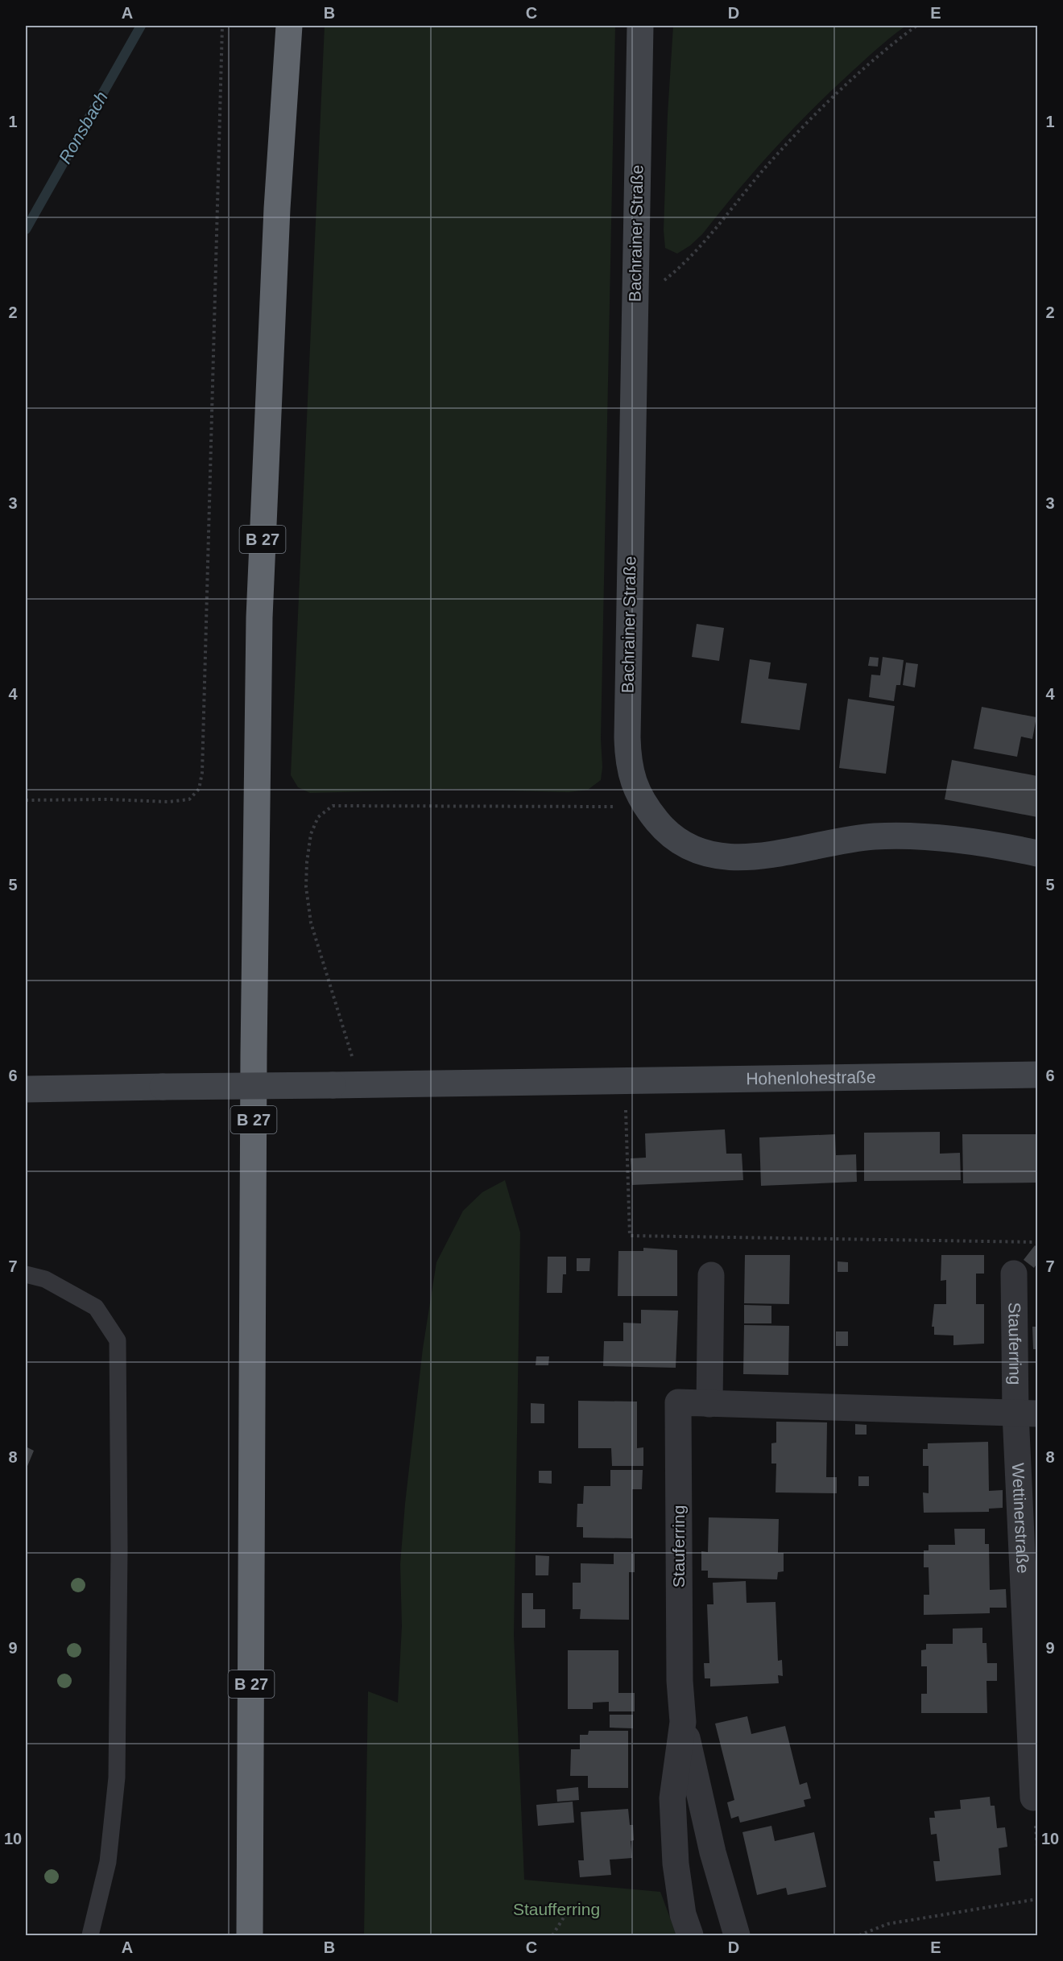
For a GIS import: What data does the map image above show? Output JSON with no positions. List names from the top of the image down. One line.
{"streets":{"highway":["B 27"],"main road":["Bachrainer Straße","Hohenlohestraße"],"street":["Stauferring","Wettinerstraße"]},"crossings":[["Stauferring","Wettinerstraße"]],"water":["Ronsbach"],"parks":["Staufferring"],"grid":{"columns":["A","B","C","D","E"],"rows":["1","2","3","4","5","6","7","8","9","10"]}}
